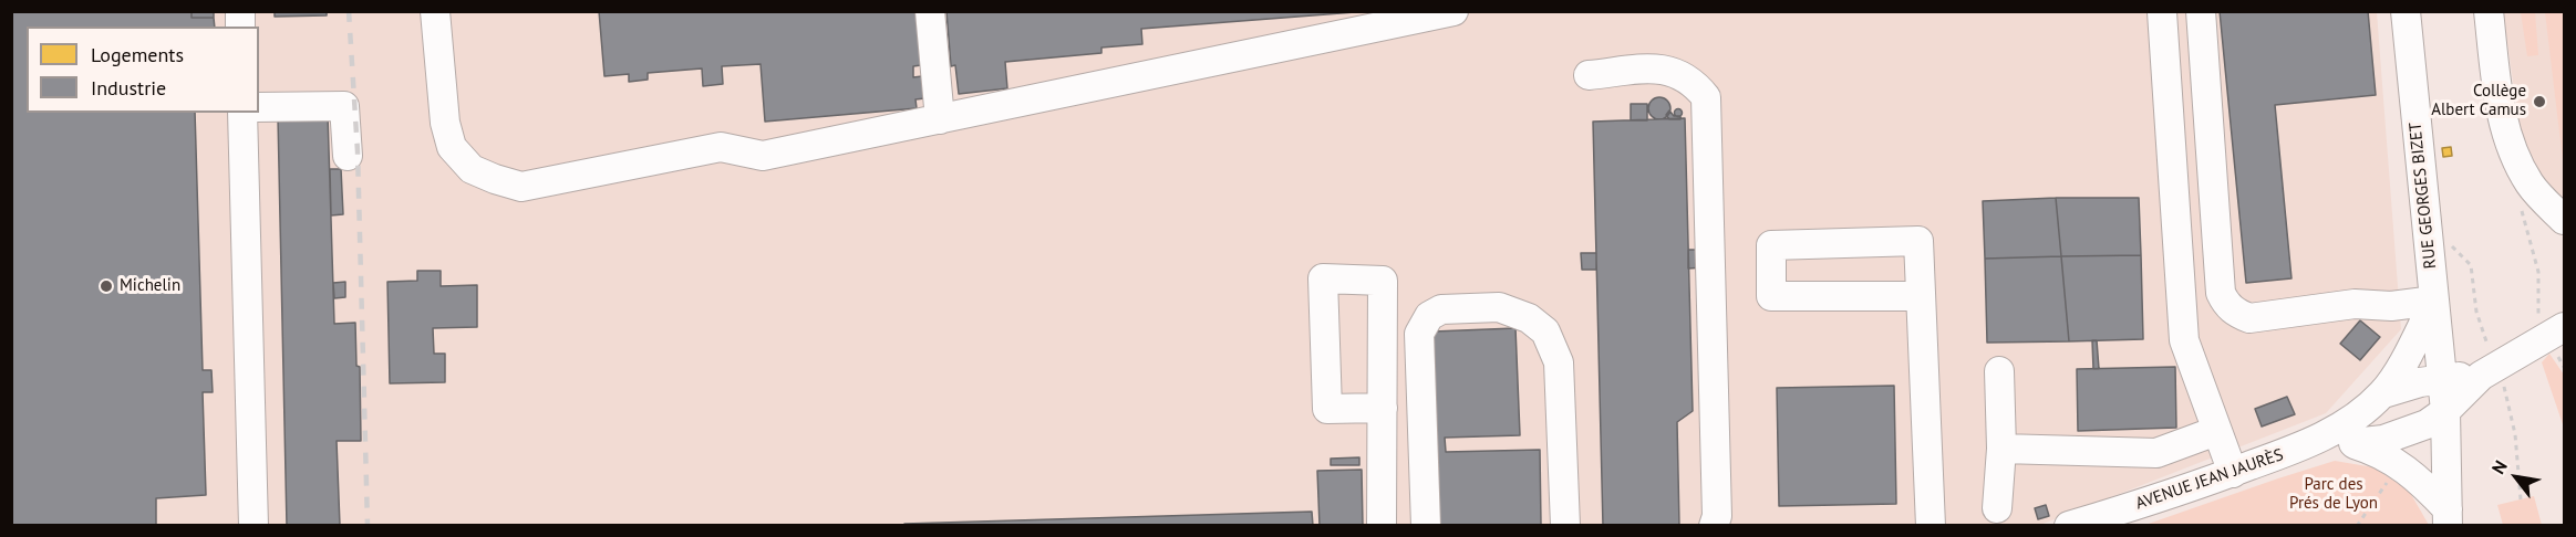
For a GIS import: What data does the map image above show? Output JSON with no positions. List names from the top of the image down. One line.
{"streets":{"street":["RUE GEORGES BIZET","AVENUE JEAN JAURÈS"]},"crossings":[["RUE GEORGES BIZET","AVENUE JEAN JAURÈS"]],"parks":["Parc des Prés de Lyon"],"places":["Collège Albert Camus","Michelin"],"legend":["Logements","Industrie"],"north":"top left"}
